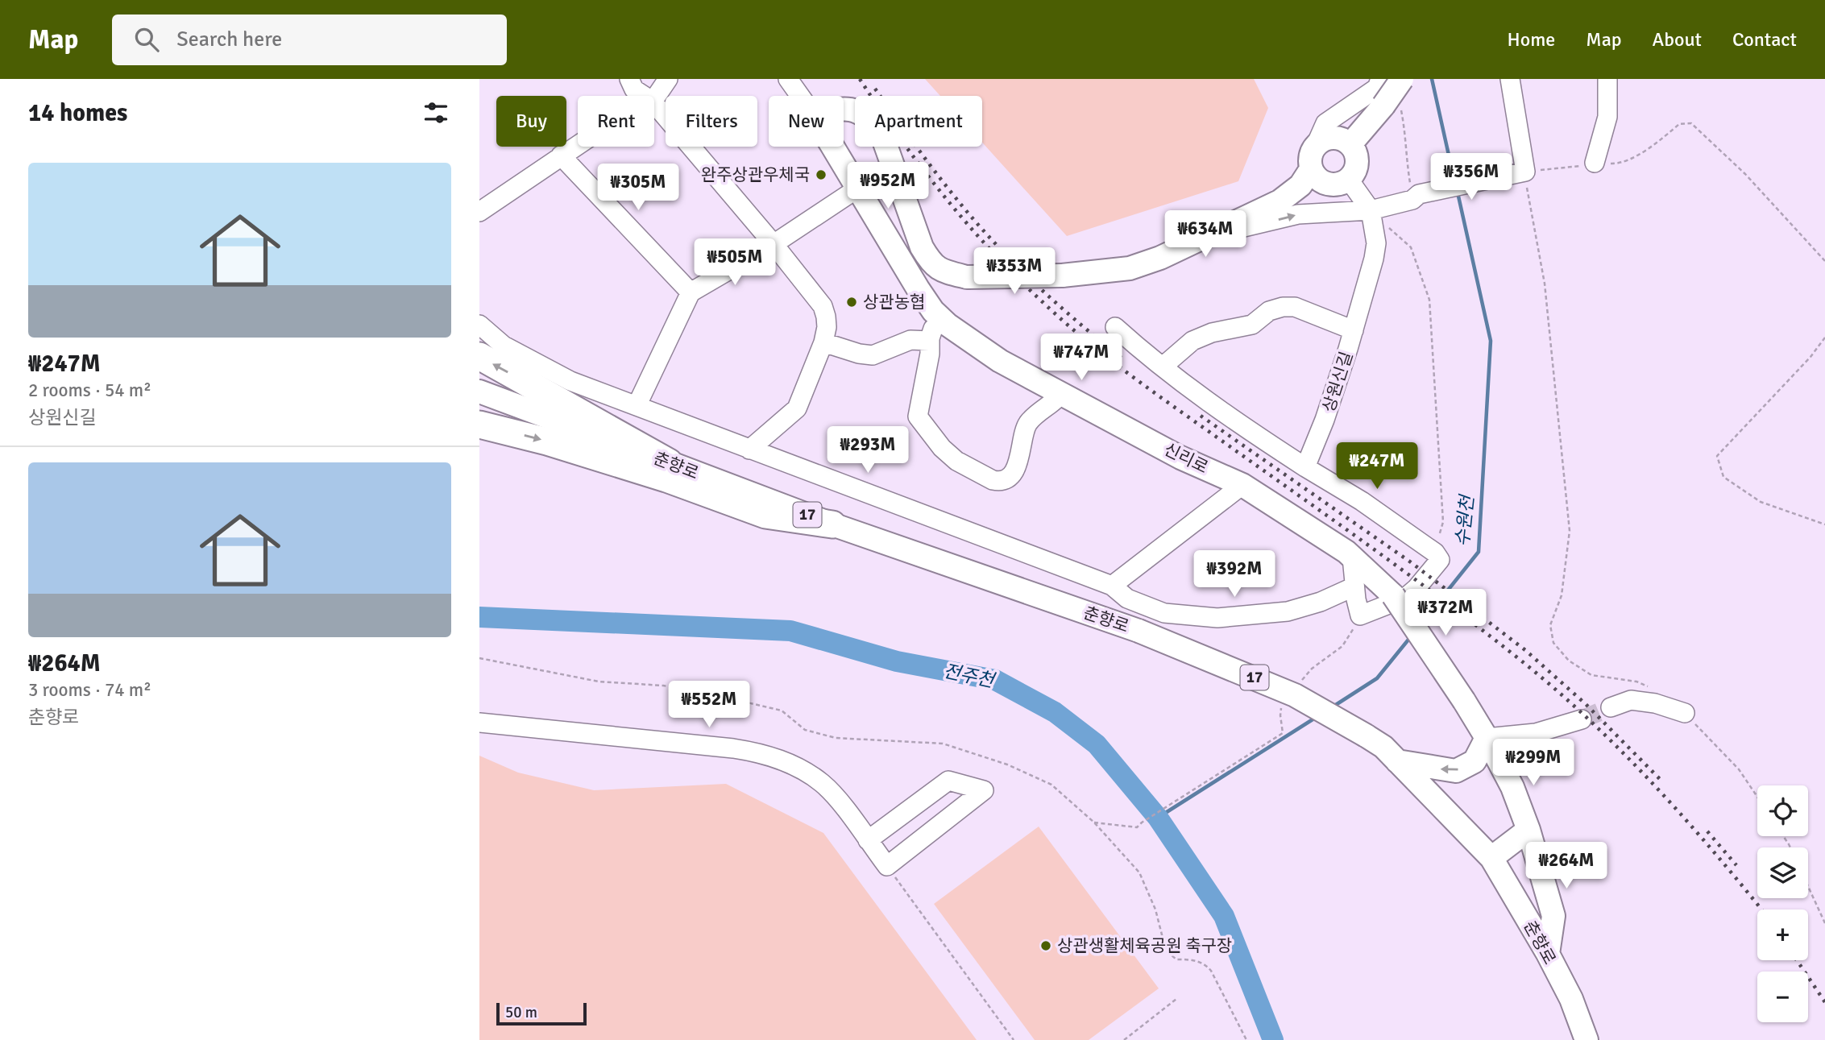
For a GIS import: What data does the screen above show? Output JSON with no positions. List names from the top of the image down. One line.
{"streets":{"main road":["신리로","춘향로","17"],"street":["상원신길"]},"crossings":[["신리로","춘향로"]],"water":["수원천","전주천"],"places":["완주상관우체국","상관농협","상관생활체육공원 축구장"],"scale_bar":"50 m","page":{"header":"Map","search":"Search here","nav":["Home","Map","About","Contact"],"heading":"14 homes","chip":["Buy","Rent","Filters","New","Apartment"],"list":[{"name":"₩247M","note":"2 rooms · 54 m² · 상원신길"},{"name":"₩264M","note":"3 rooms · 74 m² · 춘향로"}],"price":["₩356M","₩952M","₩305M","₩634M","₩505M","₩353M","₩747M","₩293M","₩247M","₩392M","₩372M","₩552M","₩299M","₩264M"],"map_buttons":["+","−"],"scale":"50 m"}}
